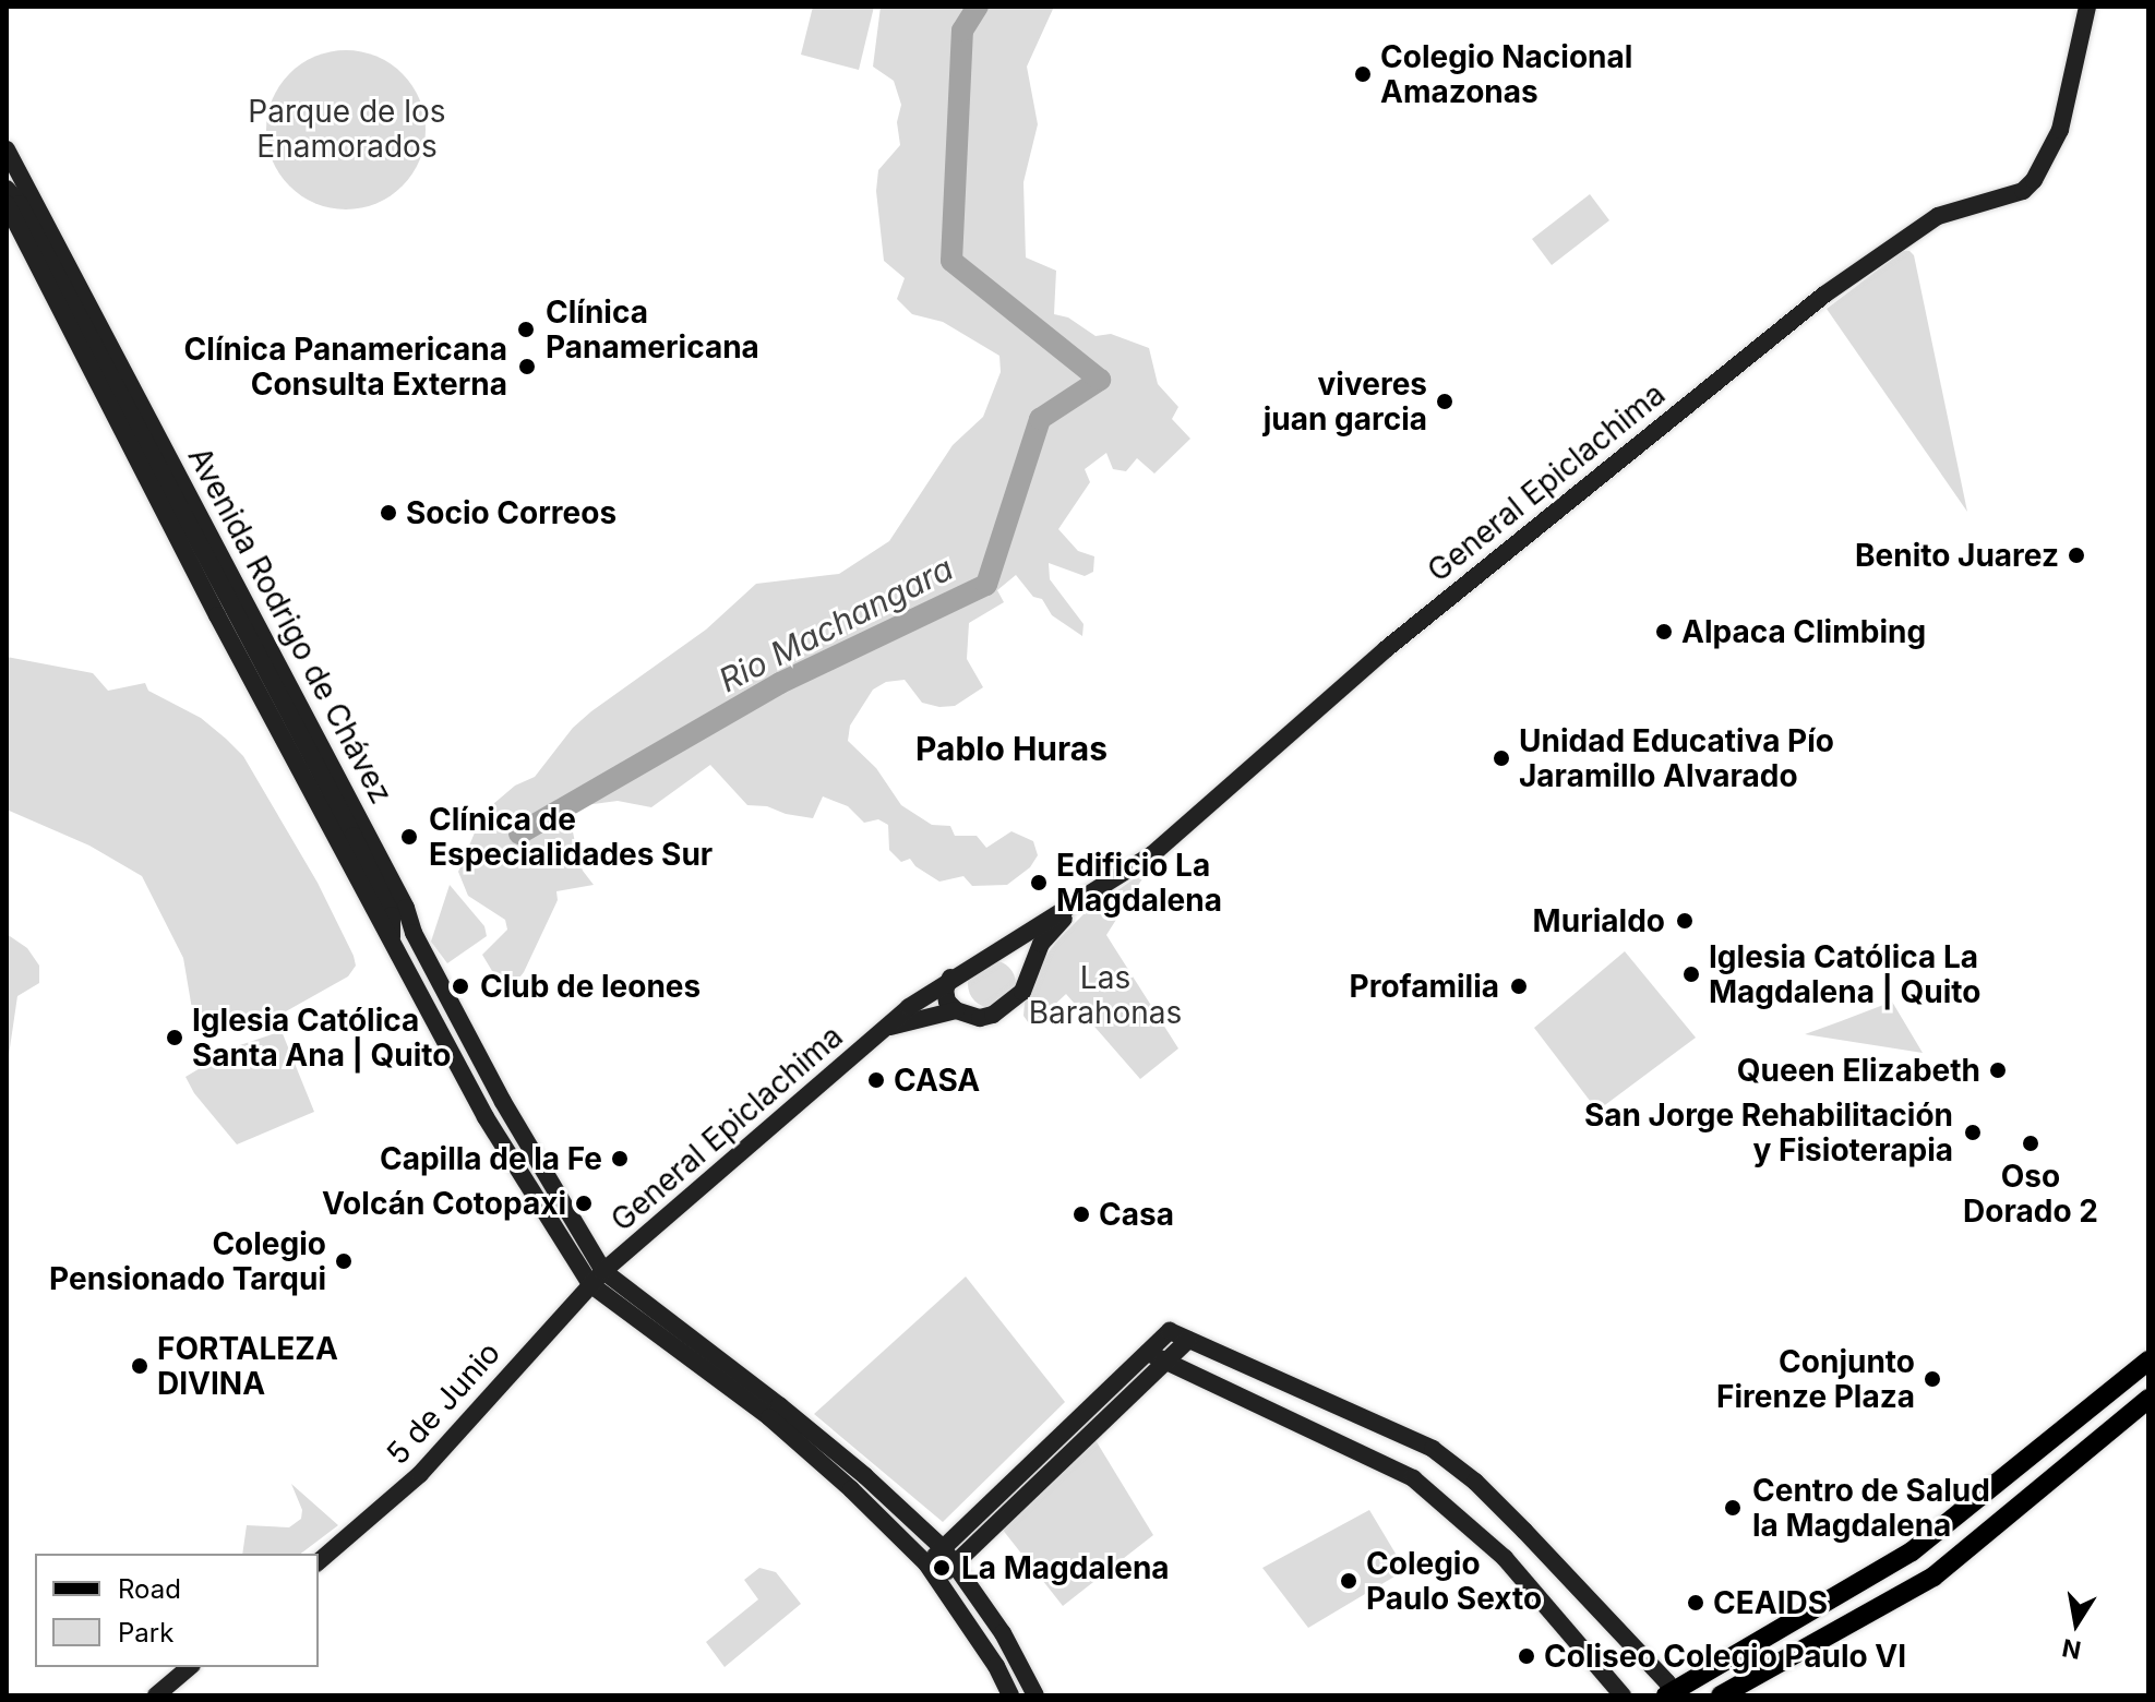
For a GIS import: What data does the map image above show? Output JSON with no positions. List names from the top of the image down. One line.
{"streets":{"street":["General Epiclachima","Avenida Rodrigo de Chávez","5 de Junio"]},"crossings":[["General Epiclachima","Avenida Rodrigo de Chávez"],["General Epiclachima","5 de Junio"],["Avenida Rodrigo de Chávez","5 de Junio"]],"districts":["Pablo Huras"],"water":["Rio Machangara"],"parks":["Parque de los Enamorados","Las Barahonas"],"places":["Colegio Nacional Amazonas","Clínica Panamericana","Clínica Panamericana Consulta Externa","viveres juan garcia","Socio Correos","Benito Juarez","Alpaca Climbing","Unidad Educativa Pío Jaramillo Alvarado","Clínica de Especialidades Sur","Edificio La Magdalena","Murialdo","Iglesia Católica La Magdalena | Quito","Club de leones","Profamilia","Iglesia Católica Santa Ana | Quito","Queen Elizabeth","CASA","San Jorge Rehabilitación y Fisioterapia","Oso Dorado 2","Capilla de la Fe","Volcán Cotopaxi","Casa","Colegio Pensionado Tarqui","FORTALEZA DIVINA","Conjunto Firenze Plaza","Centro de Salud la Magdalena","La Magdalena","Colegio Paulo Sexto","CEAIDS","Coliseo Colegio Paulo VI"],"legend":["Road","Park"],"north":"bottom"}
